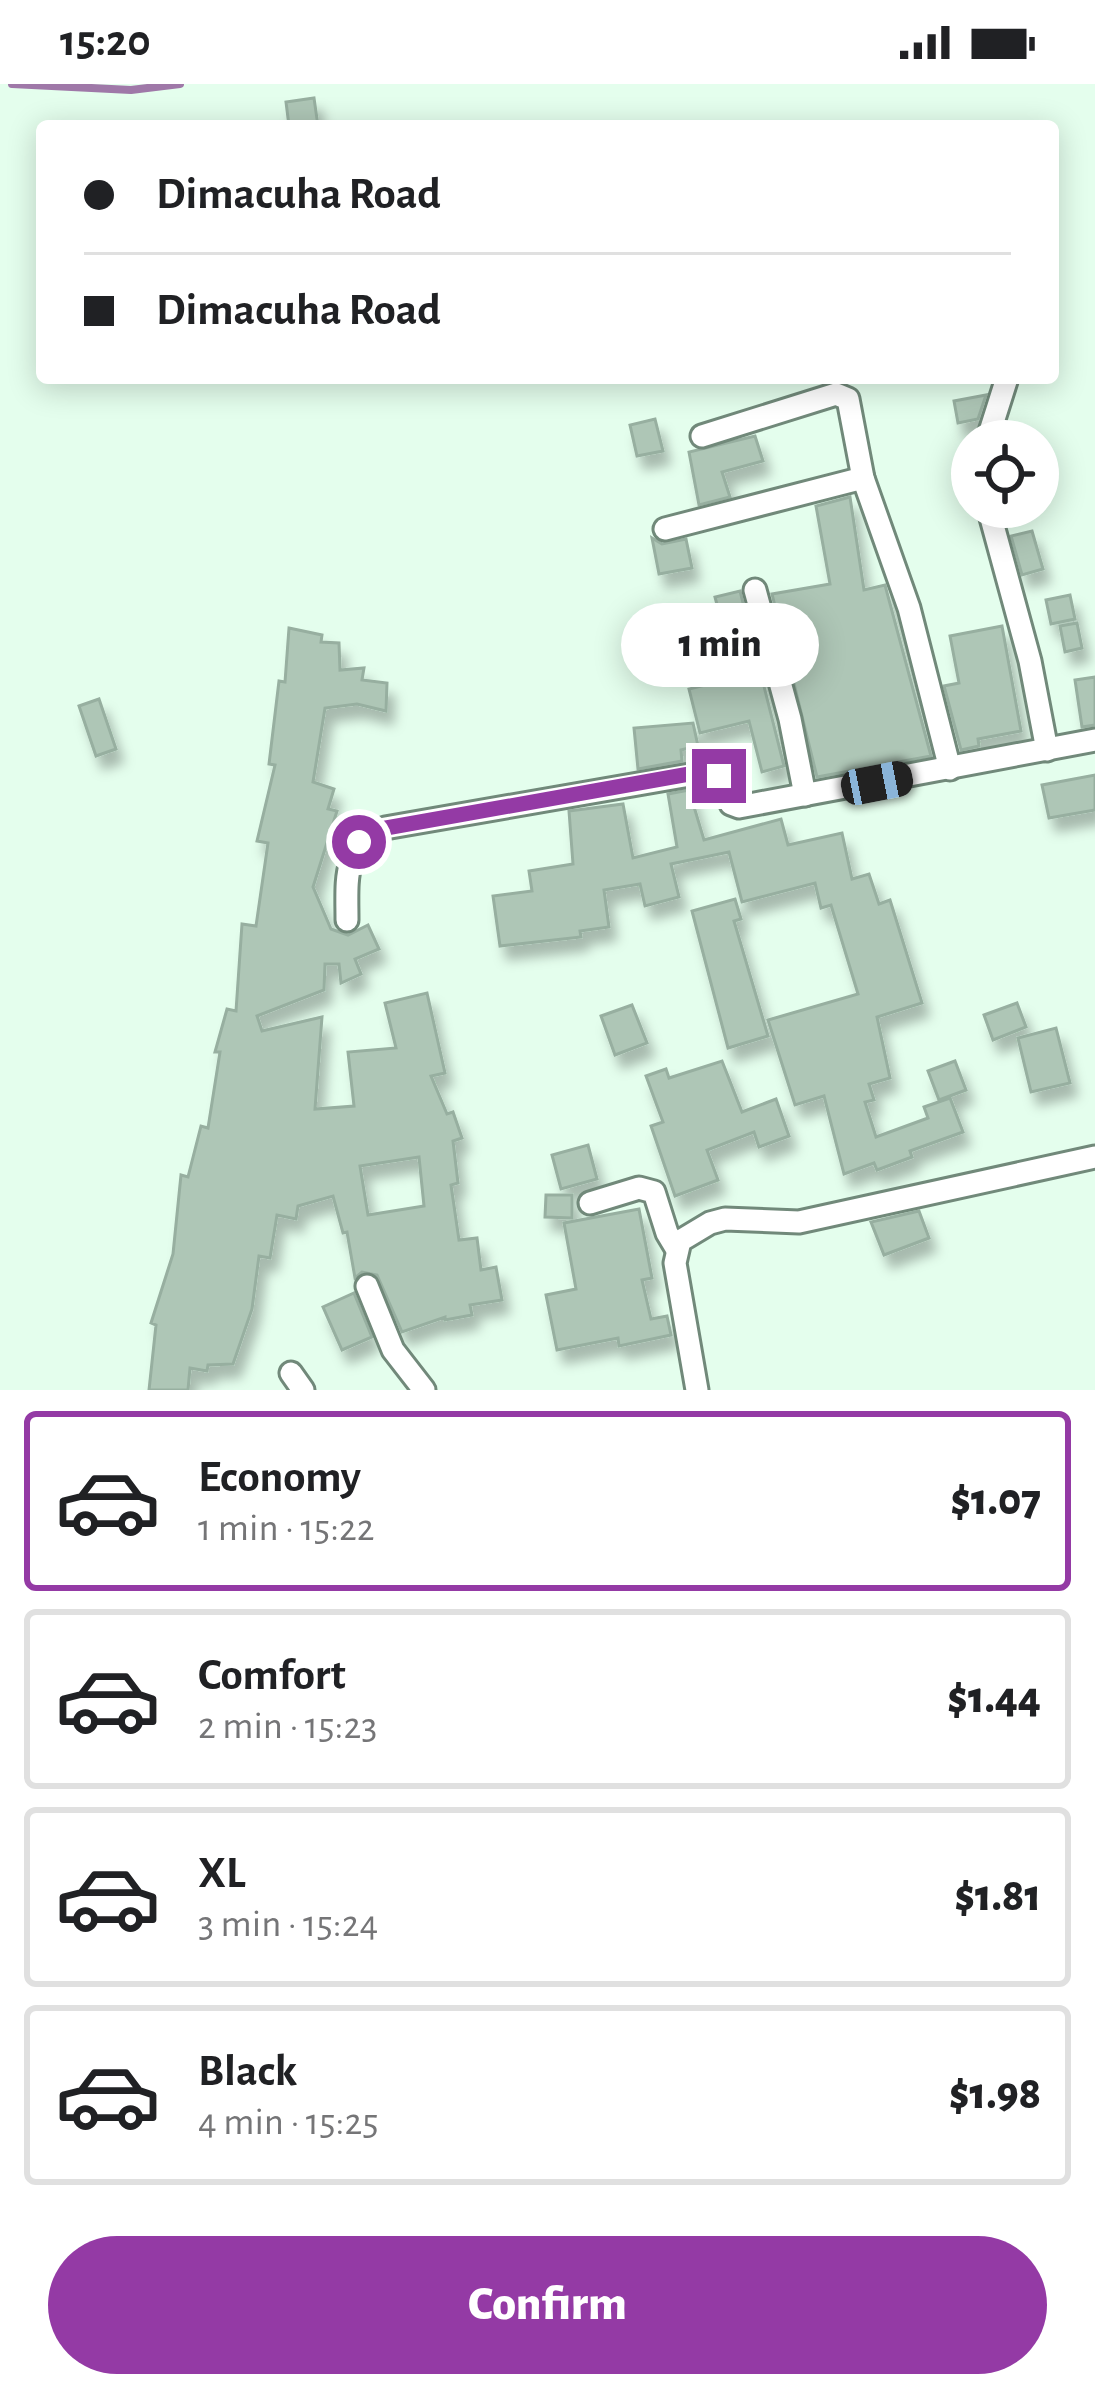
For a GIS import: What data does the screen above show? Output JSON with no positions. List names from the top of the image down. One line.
{"page":{"status":"15:20","banner":["Dimacuha Road","Dimacuha Road"],"bubble":"1 min","list":[{"name":"Economy","note":"1 min · 15:22","value":"$1.07"},{"name":"Comfort","note":"2 min · 15:23","value":"$1.44"},{"name":"XL","note":"3 min · 15:24","value":"$1.81"},{"name":"Black","note":"4 min · 15:25","value":"$1.98"}],"buttons":"Confirm"}}
